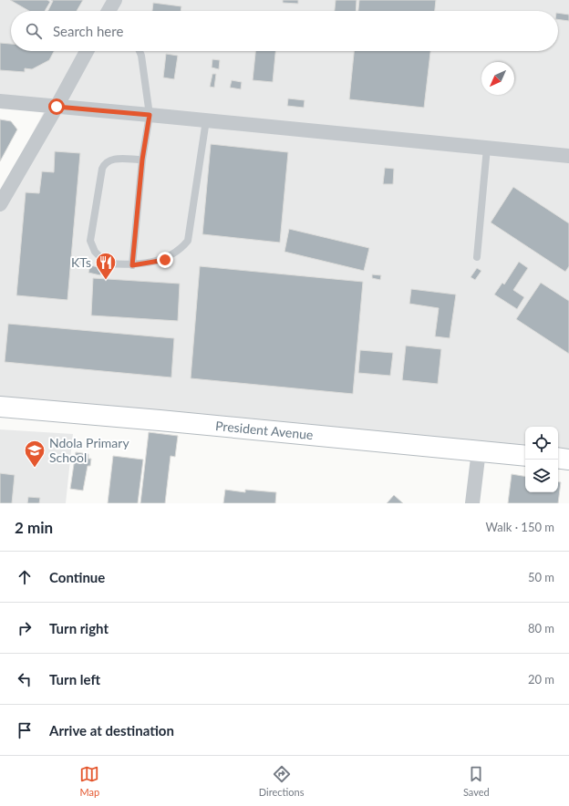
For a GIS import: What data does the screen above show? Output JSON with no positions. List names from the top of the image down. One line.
{"streets":{"main road":["President Avenue"]},"places":{"restaurant":["KTs"],"school or university":["Ndola Primary School"]},"north":"bottom left","page":{"search":"Search here","heading":["2 min","Walk · 150 m"],"list":[["Continue","50 m"],["Turn right","80 m"],["Turn left","20 m"],"Arrive at destination"],"nav":["Map","Directions","Saved"]}}
